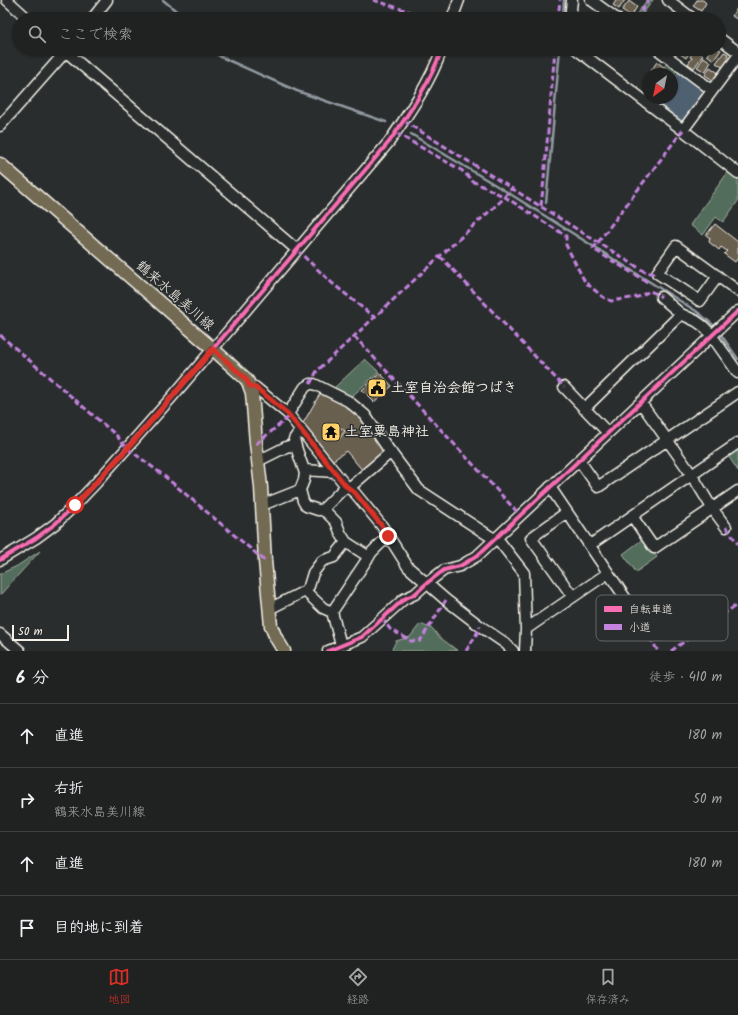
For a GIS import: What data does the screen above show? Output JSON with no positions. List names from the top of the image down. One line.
{"streets":{"main road":["鶴来水島美川線"]},"places":{"public building":["土室自治会館つばき"],"temple":["土室粟島神社"]},"legend":["自転車道","小道"],"scale_bar":"50 m","north":"bottom left","page":{"search":"ここで検索","scale":"50 m","heading":["6 分","徒歩 · 410 m"],"list":[["直進","180 m"],["右折","鶴来水島美川線","50 m"],["直進","180 m"],"目的地に到着"],"nav":["地図","経路","保存済み"]}}
